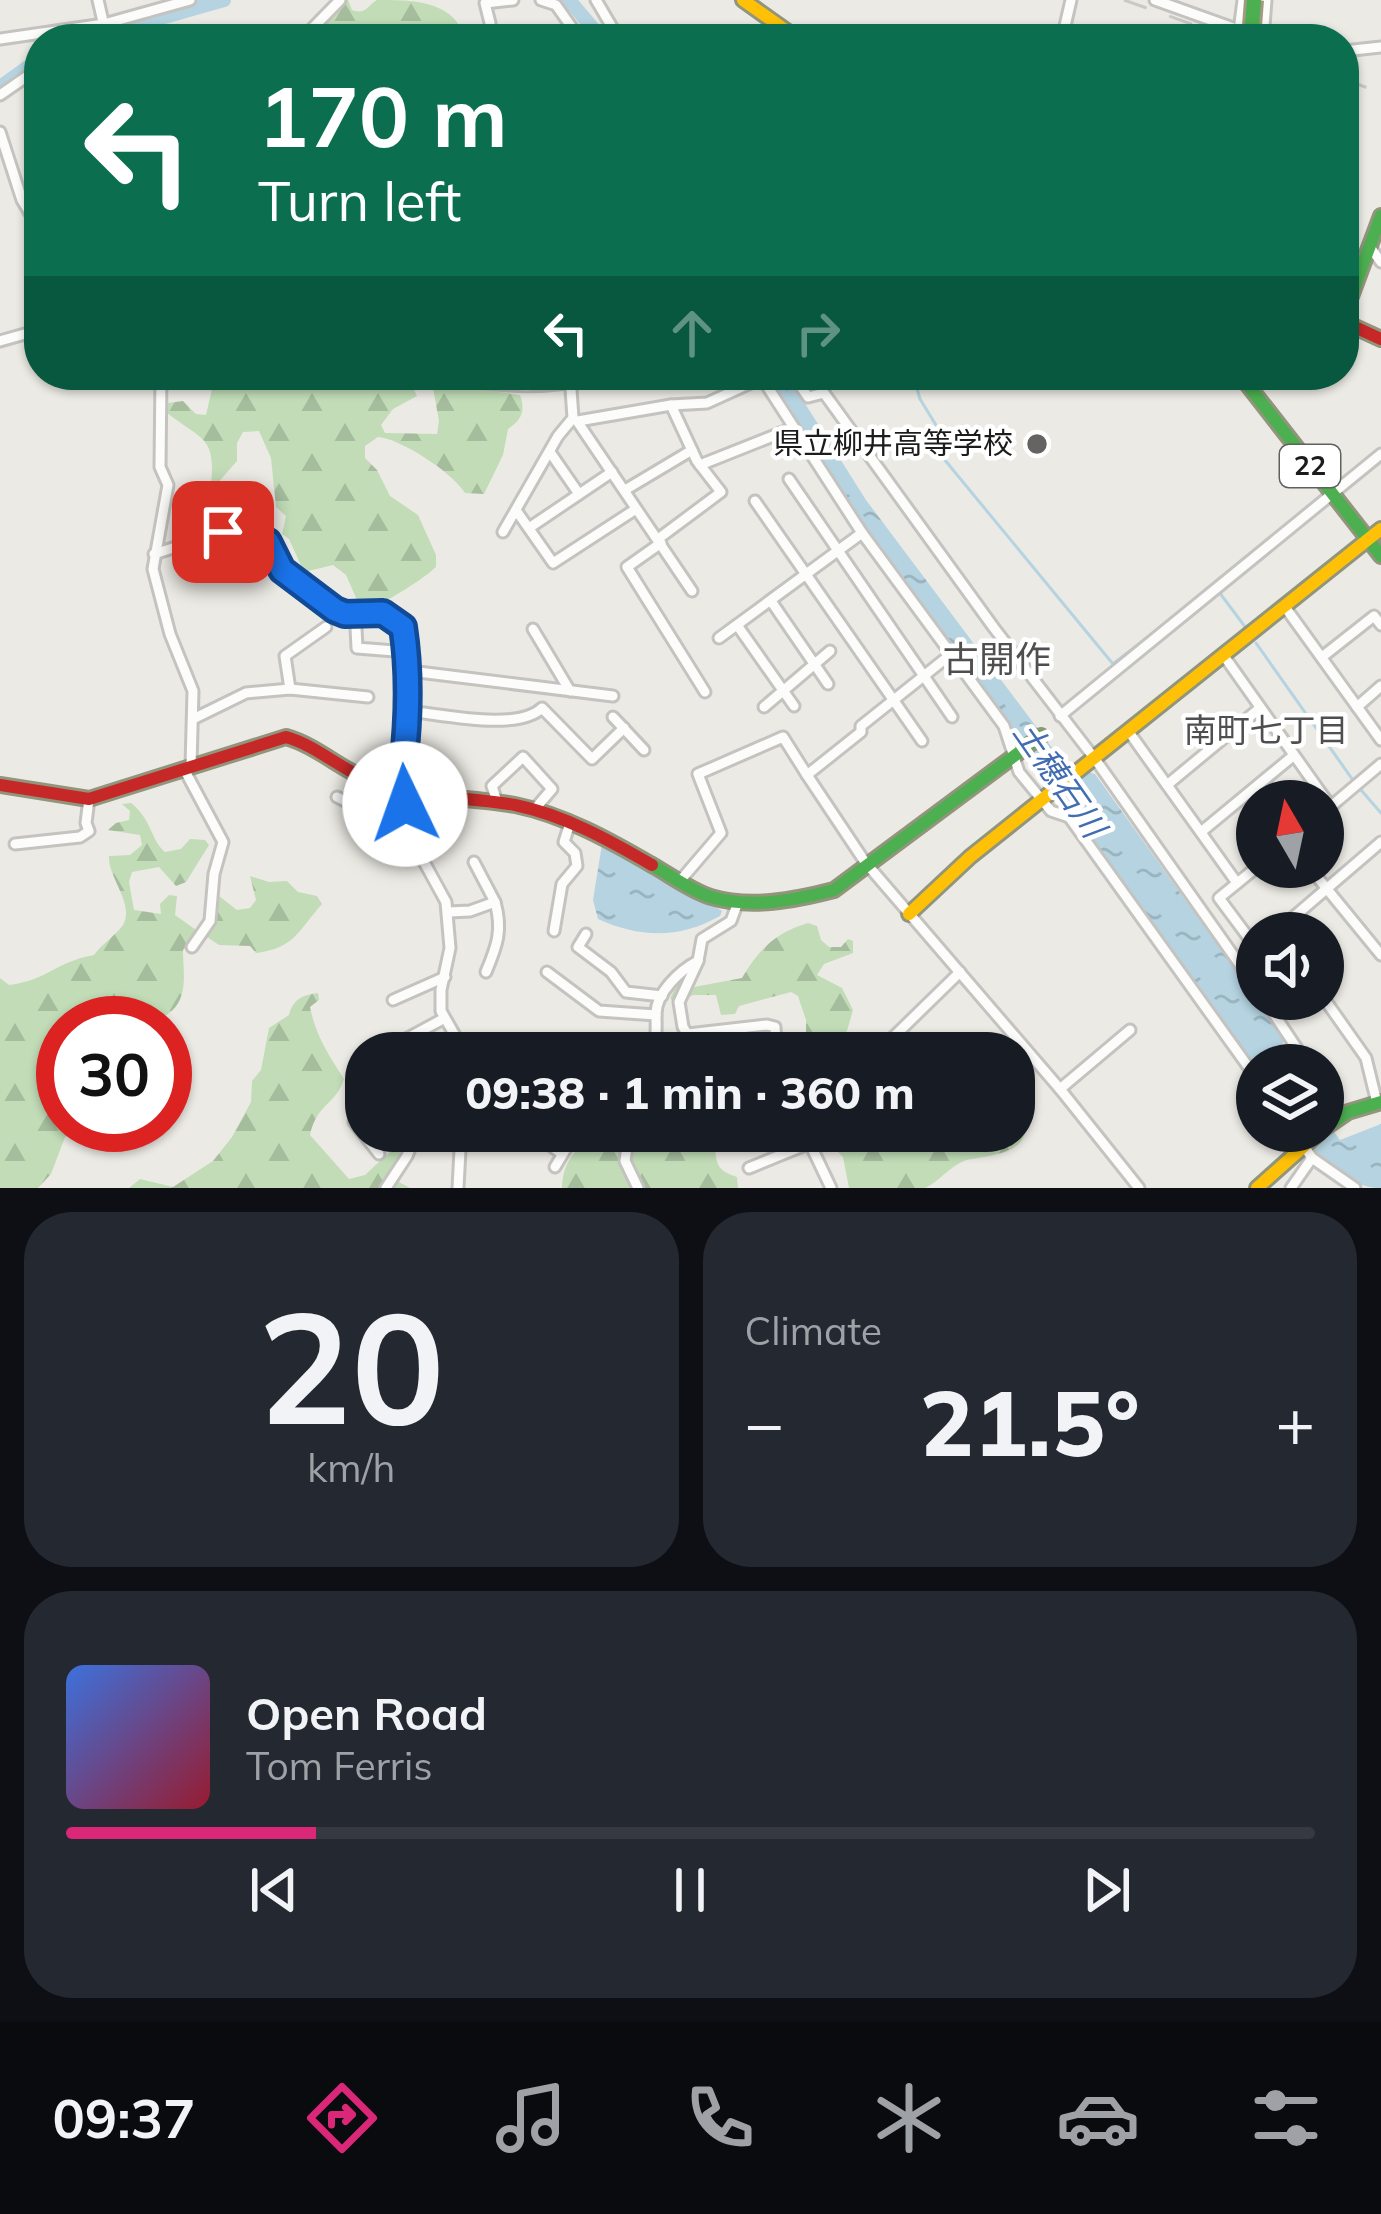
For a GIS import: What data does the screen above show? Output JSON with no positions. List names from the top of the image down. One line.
{"streets":{"main road":["22"]},"districts":["古開作","南町七丁目"],"water":["土穂石川"],"places":["県立柳井高等学校"],"north":"top","page":{"turn":["170 m","Turn left"],"limit":"30","trip":"09:38 · 1 min · 360 m","tile":[["20","km/h"],"Climate"],"heat":["−","21.5°","+"],"song":["Open Road","Tom Ferris"],"tabs":"09:37"}}
